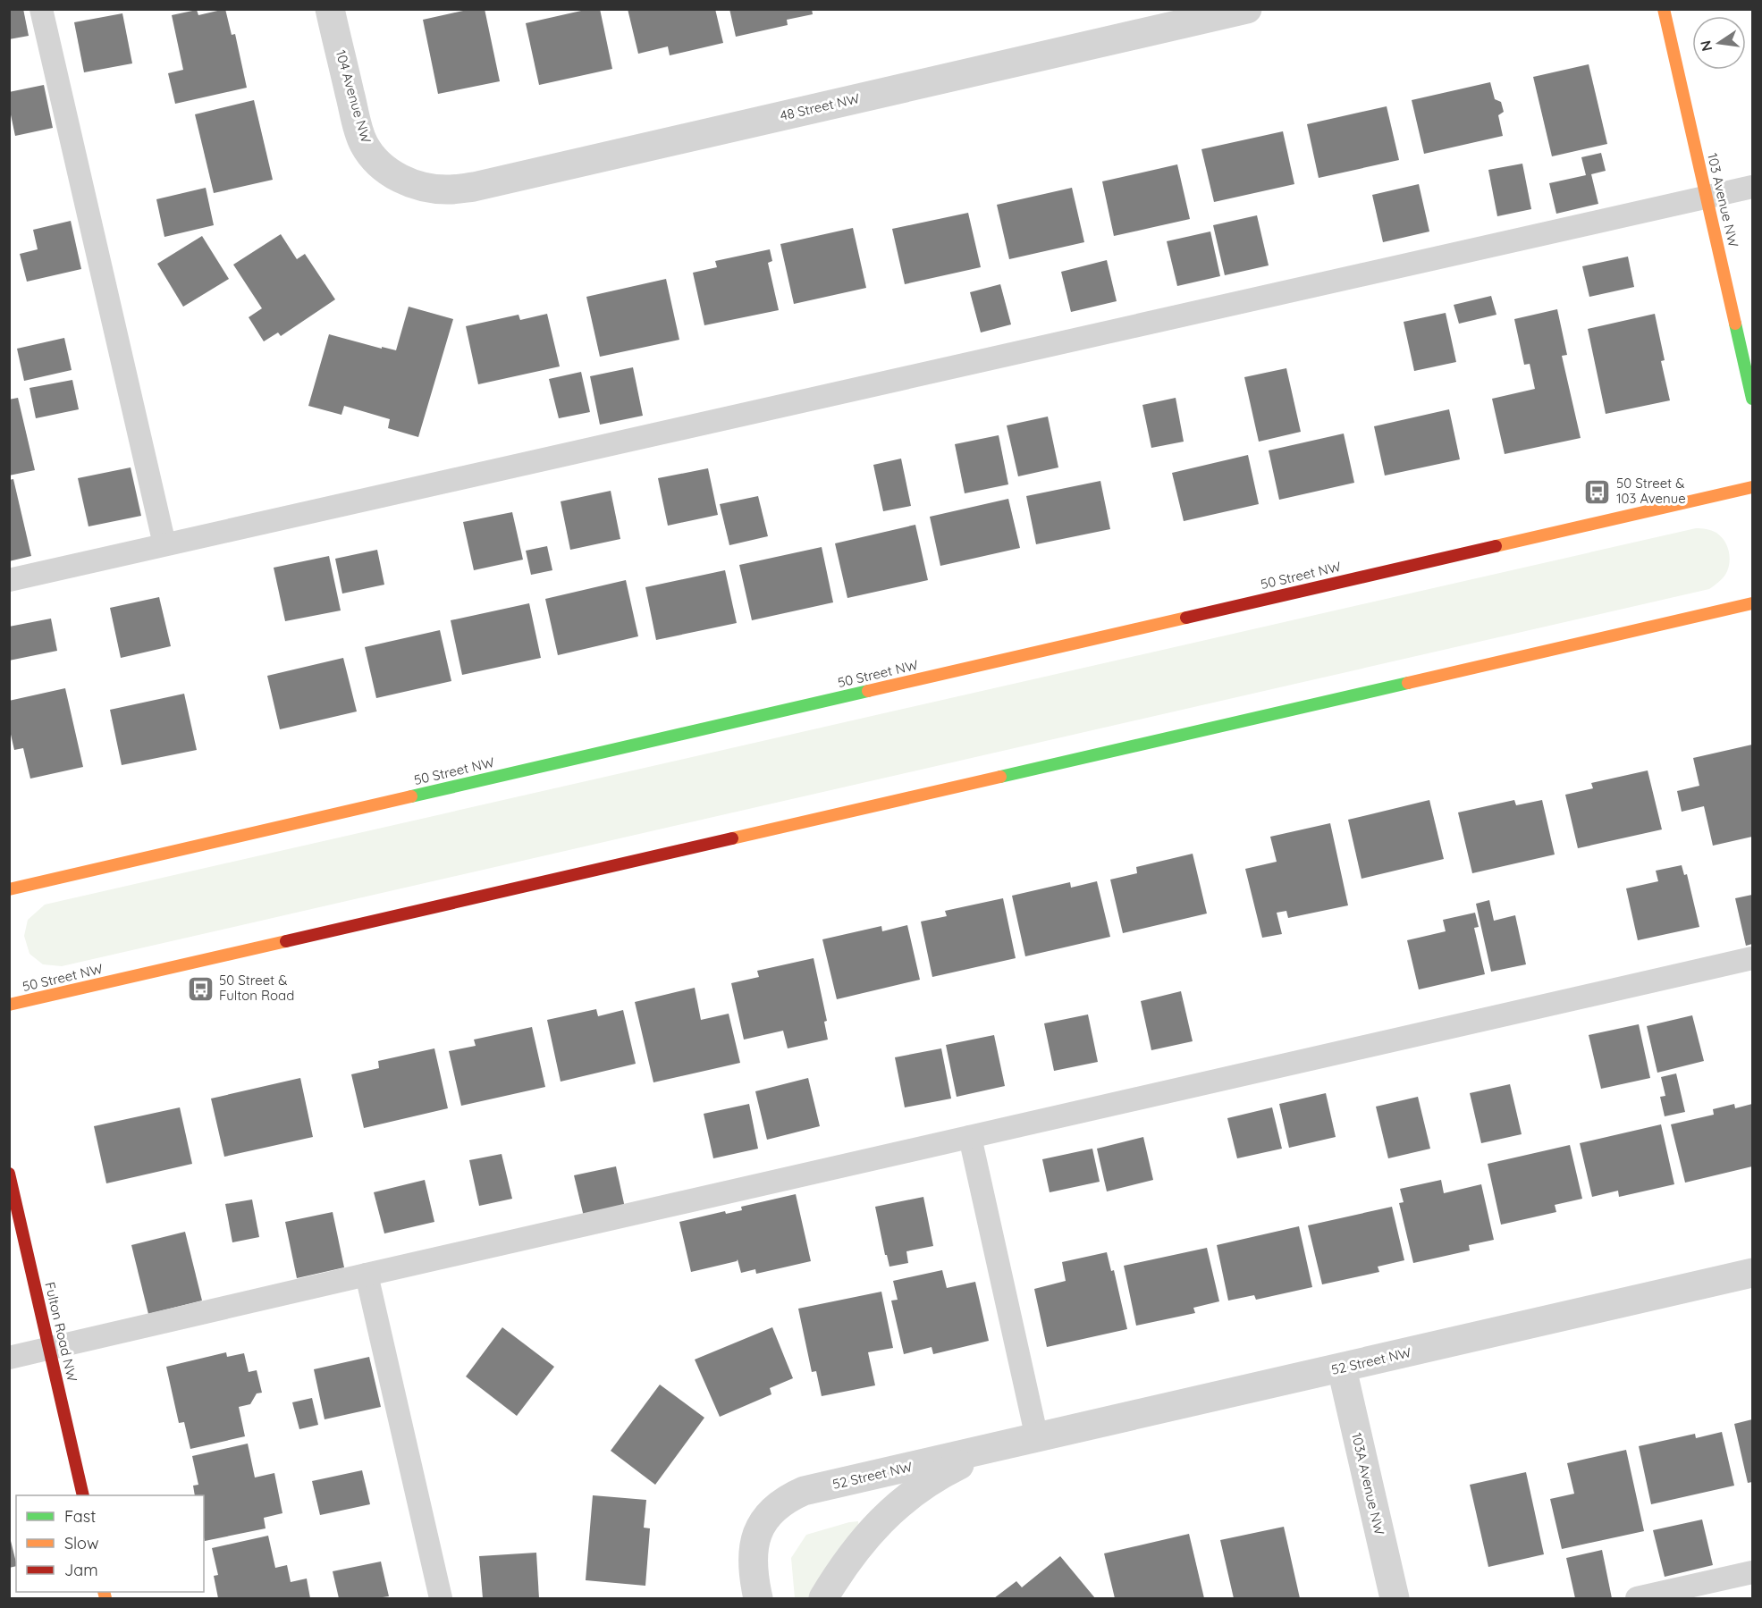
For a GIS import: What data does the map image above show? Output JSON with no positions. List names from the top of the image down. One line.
{"streets":{"main road":["103 Avenue NW","50 Street NW","Fulton Road NW"],"street":["104 Avenue NW","48 Street NW","52 Street NW","103A Avenue NW"]},"crossings":[["104 Avenue NW","48 Street NW"],["52 Street NW","103A Avenue NW"]],"places":{"bus stop":["50 Street & 103 Avenue","50 Street & Fulton Road"]},"legend":["Fast","Slow","Jam"],"north":"left"}
